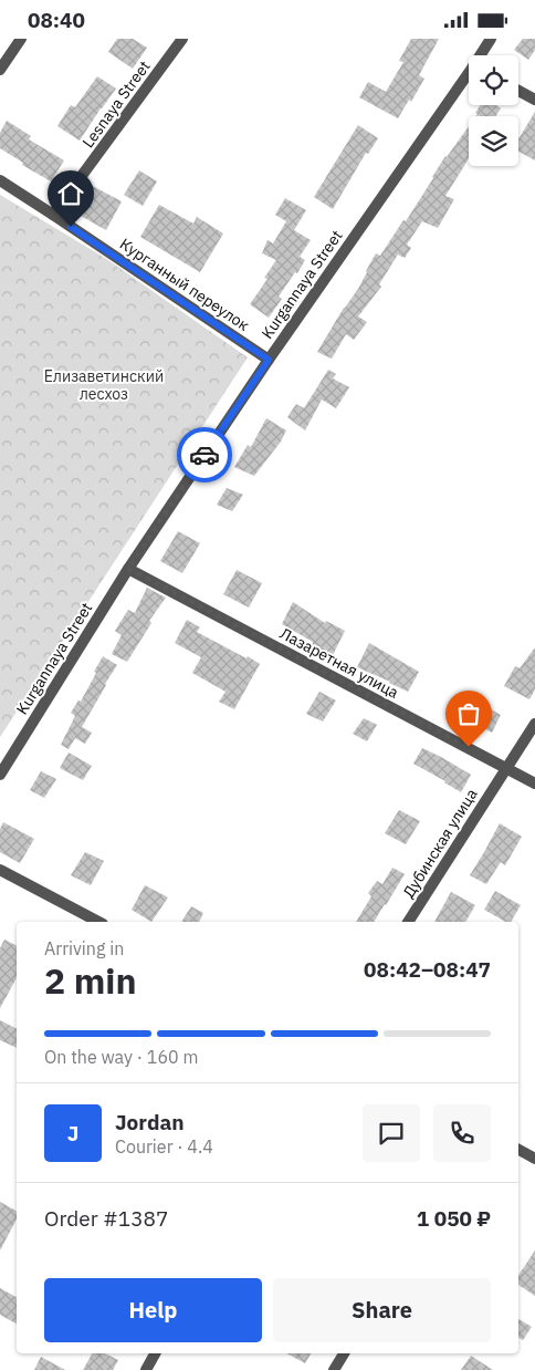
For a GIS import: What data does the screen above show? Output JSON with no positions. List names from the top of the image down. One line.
{"streets":{"street":["Lesnaya Street","Курганный переулок","Kurgannaya Street","Лазаретная улица","Дубинская улица"]},"crossings":[["Lesnaya Street","Курганный переулок"],["Курганный переулок","Kurgannaya Street"],["Kurgannaya Street","Лазаретная улица"],["Лазаретная улица","Дубинская улица"]],"parks":["Елизаветинский лесхоз"],"page":{"status":"08:40","heading":["2 min","Arriving in","08:42–08:47"],"panel":["Jordan","Courier · 4.4","Order #1387","1 050 ₽"],"bar":"On the way · 160 m","round":"J","buttons":["Help","Share"]}}
